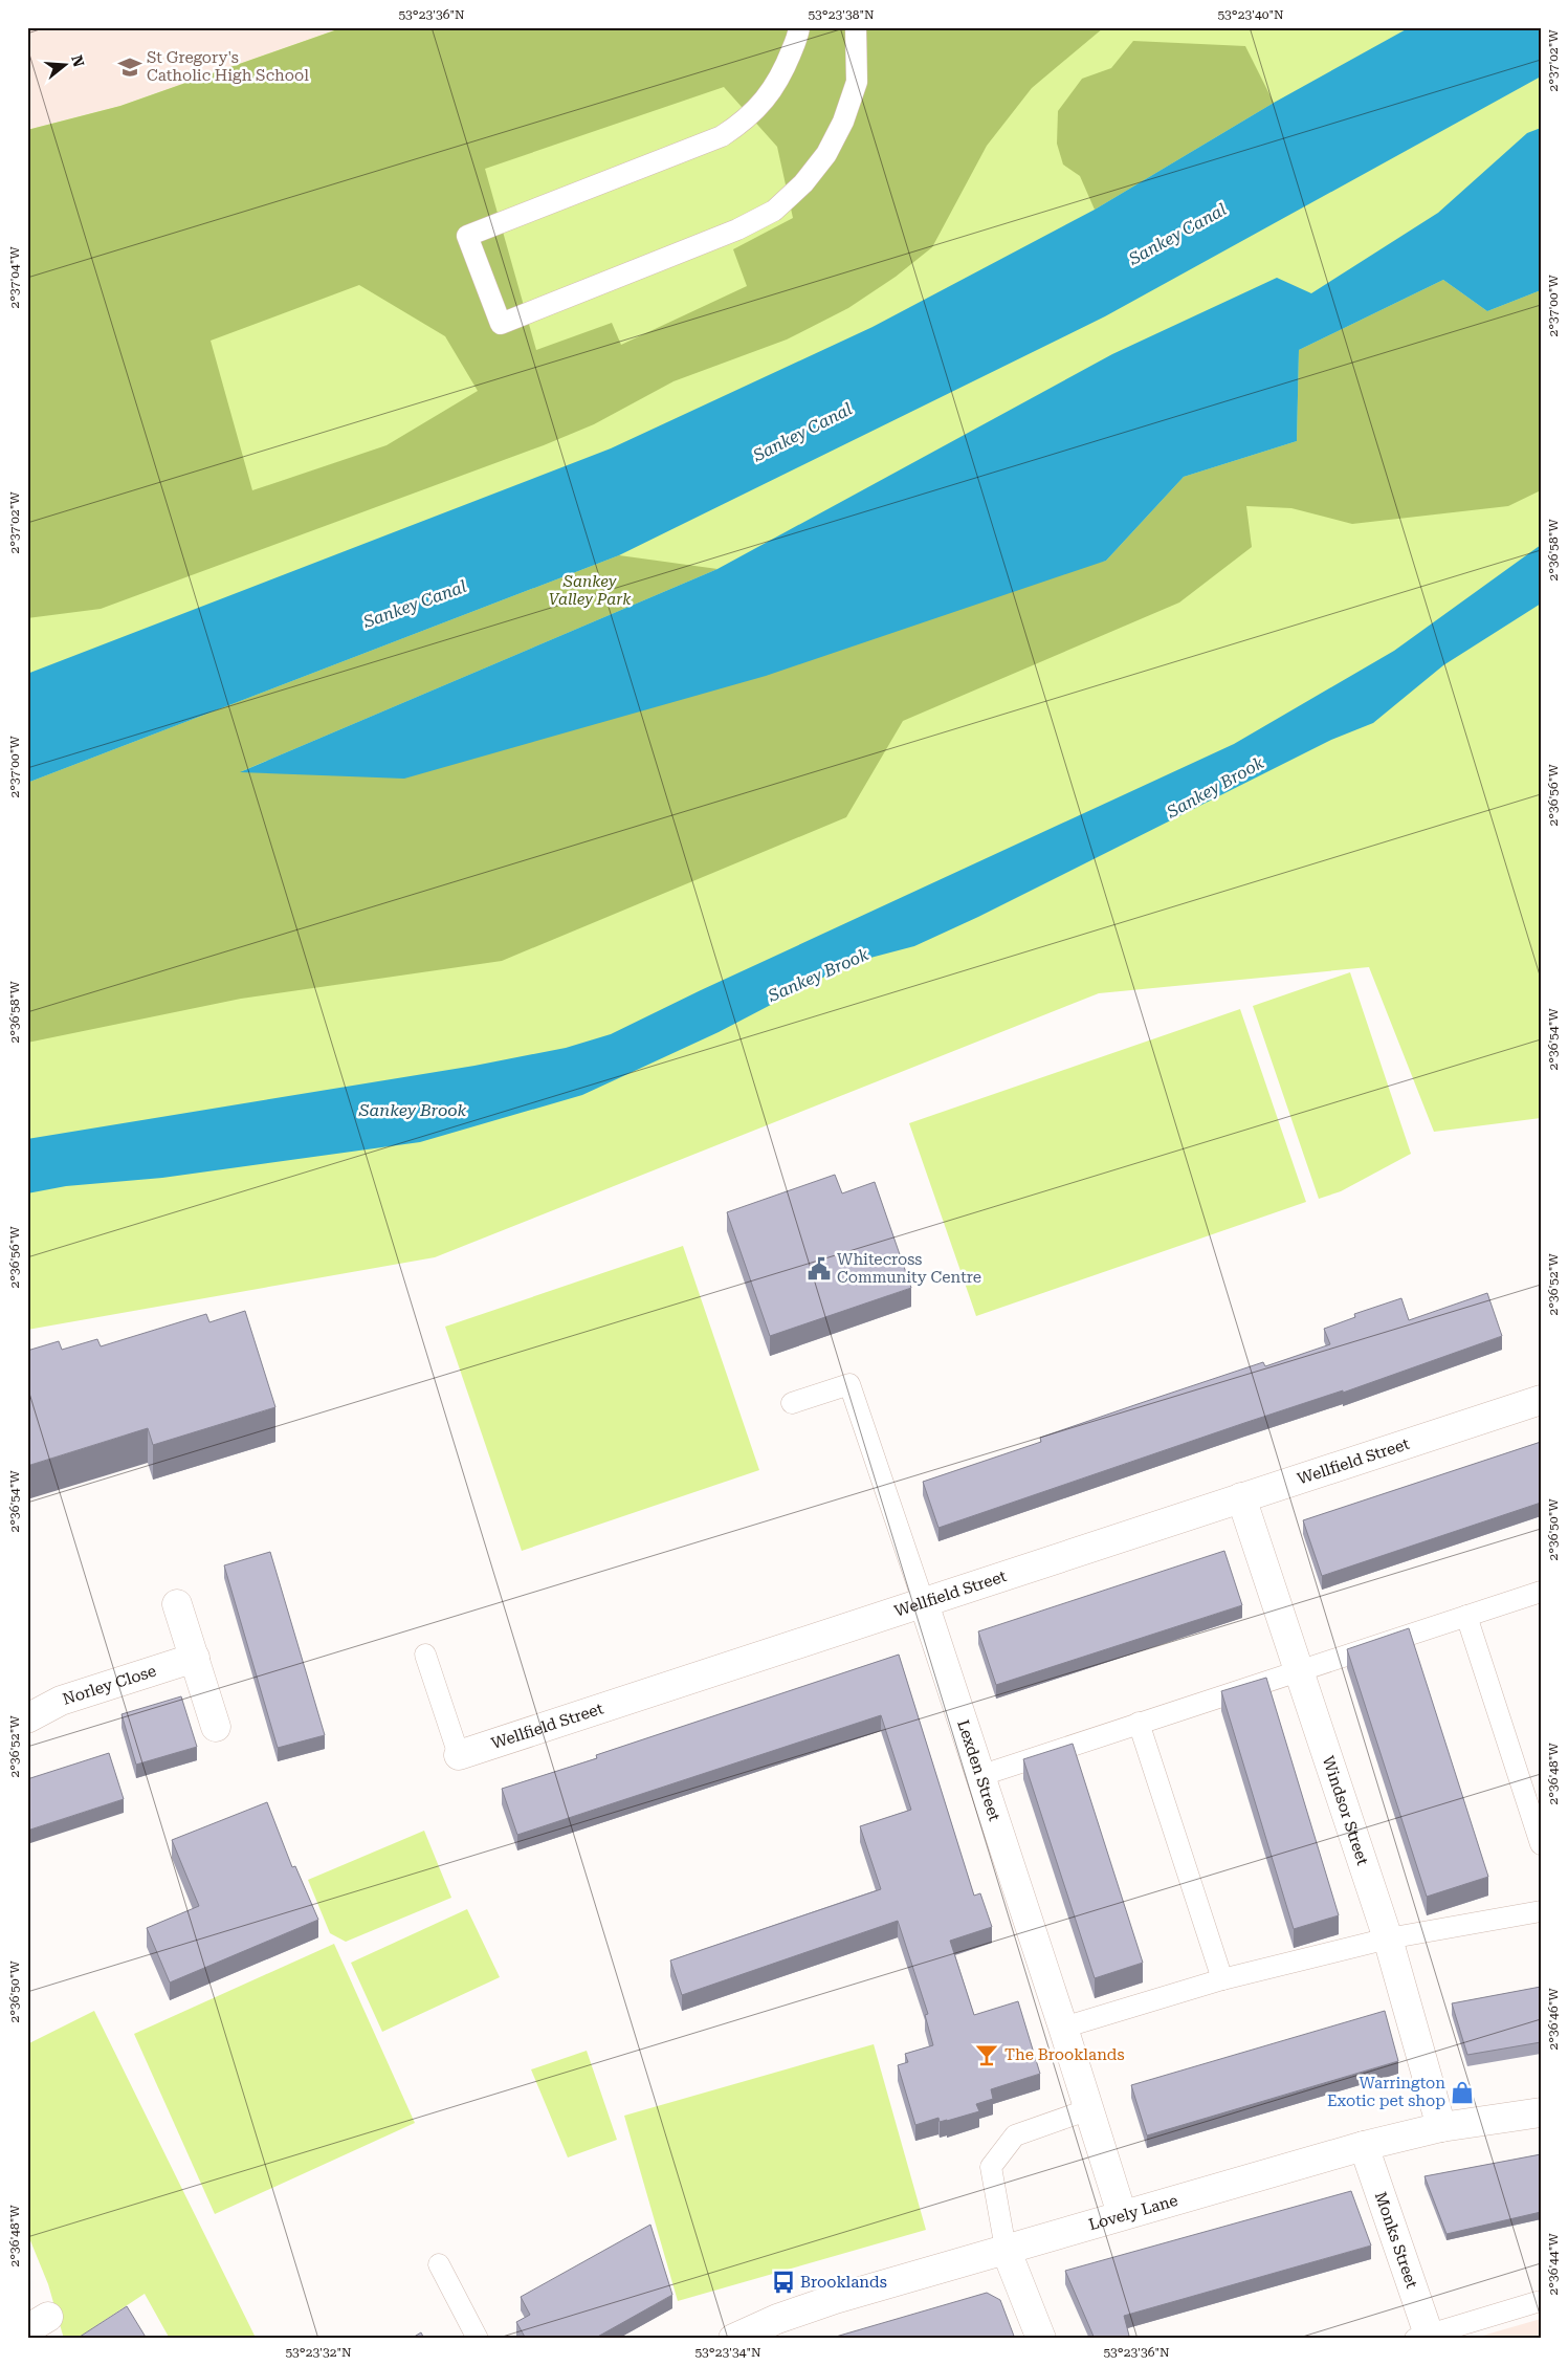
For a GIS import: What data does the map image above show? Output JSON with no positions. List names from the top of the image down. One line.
{"streets":{"street":["Wellfield Street","Norley Close","Lexden Street","Windsor Street","Lovely Lane","Monks Street"]},"crossings":[["Wellfield Street","Lexden Street"],["Wellfield Street","Windsor Street"],["Lexden Street","Lovely Lane"],["Windsor Street","Lovely Lane"],["Lovely Lane","Monks Street"]],"water":["Sankey Canal","Sankey Brook"],"parks":["Sankey Valley Park"],"places":{"school or university":["St Gregory's Catholic High School"],"public building":["Whitecross Community Centre"],"bar":["The Brooklands"],"shop":["Warrington Exotic pet shop"],"bus stop":["Brooklands"]},"north":"right","coordinates":["53°23'36\"N","53°23'38\"N","53°23'40\"N","2°37'02\"W","2°37'04\"W","2°37'00\"W","2°36'58\"W","2°36'56\"W","2°36'54\"W","2°36'52\"W","2°36'50\"W","2°36'48\"W","2°36'46\"W","2°36'44\"W","53°23'32\"N","53°23'34\"N"]}
